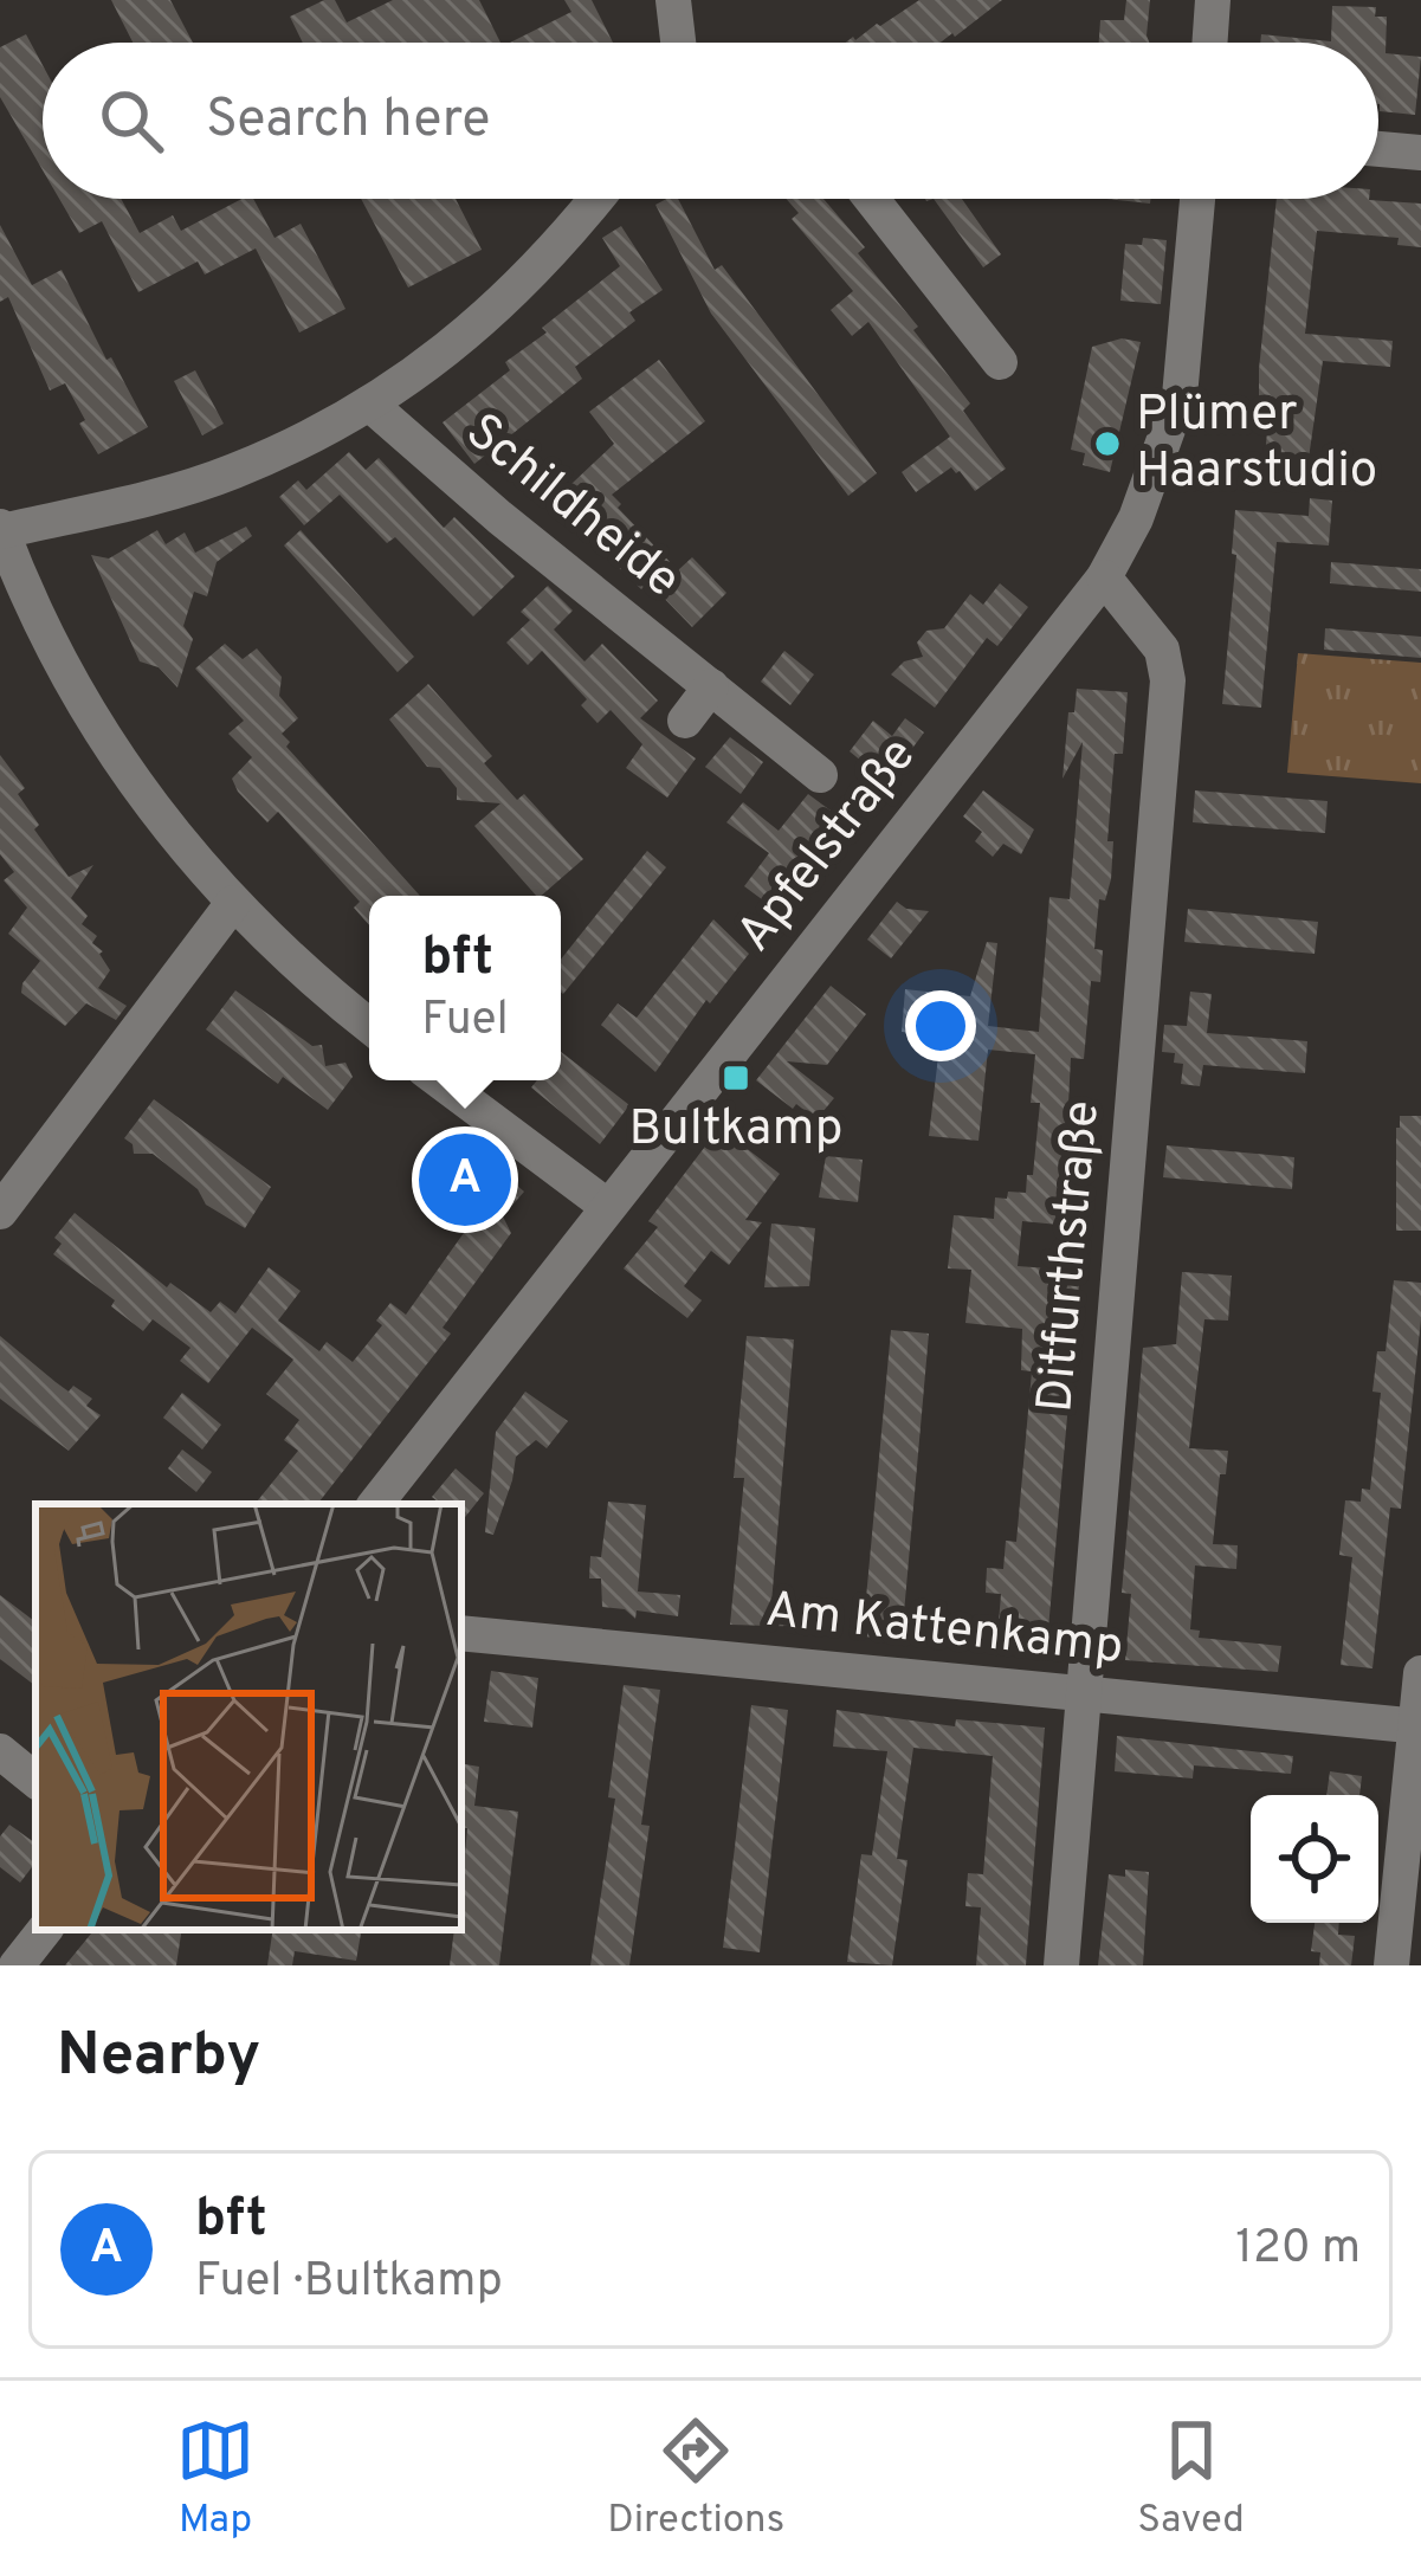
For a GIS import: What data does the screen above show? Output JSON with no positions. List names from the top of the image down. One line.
{"streets":{"street":["Schildheide","Apfelstraße","Ditfurthstraße","Am Kattenkamp"]},"crossings":[["Apfelstraße","Ditfurthstraße"],["Ditfurthstraße","Am Kattenkamp"]],"places":{"other":["Plümer Haarstudio"],"transit":["Bultkamp"]},"page":{"search":"Search here","popup":["bft","Fuel"],"pins":"A","heading":"Nearby","list":[{"mark":"A","name":"bft","note":"Fuel · Bultkamp","value":"120 m"}],"nav":["Map","Directions","Saved"]}}
